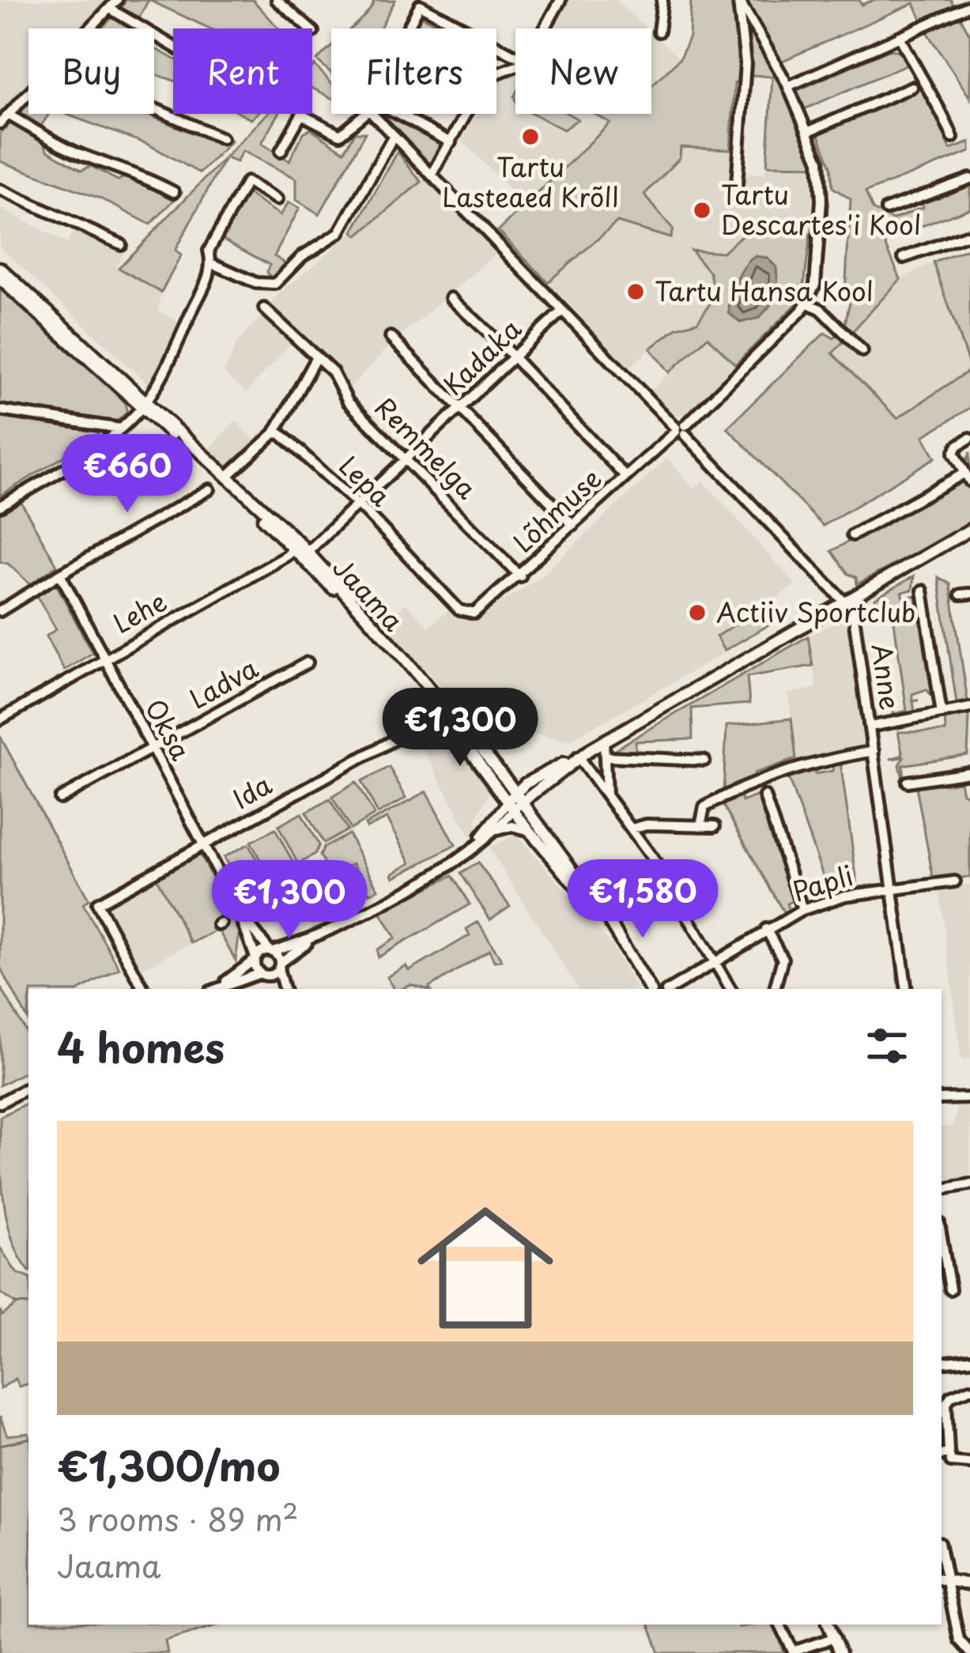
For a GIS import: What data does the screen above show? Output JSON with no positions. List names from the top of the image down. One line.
{"streets":{"main road":["Jaama"],"street":["Kadaka","Remmelga","Lepa","Lõhmuse","Lehe","Anne","Ladva","Oksa","Ida","Papli"]},"crossings":[["Kadaka","Remmelga"],["Kadaka","Lepa"],["Kadaka","Jaama"],["Kadaka","Anne"],["Remmelga","Lõhmuse"],["Lepa","Lõhmuse"],["Lõhmuse","Anne"],["Jaama","Lehe"],["Lehe","Oksa"],["Anne","Papli"],["Ladva","Oksa"],["Oksa","Ida"]],"places":["Tartu Lasteaed Krõll","Tartu Descartes'i Kool","Tartu Hansa Kool","Actiiv Sportclub"],"page":{"chip":["Buy","Rent","Filters","New"],"price":["€660","€1,300","€1,580","€1,300"],"heading":"4 homes","list":[{"name":"€1,300/mo","note":"3 rooms · 89 m² · Jaama"}]}}
